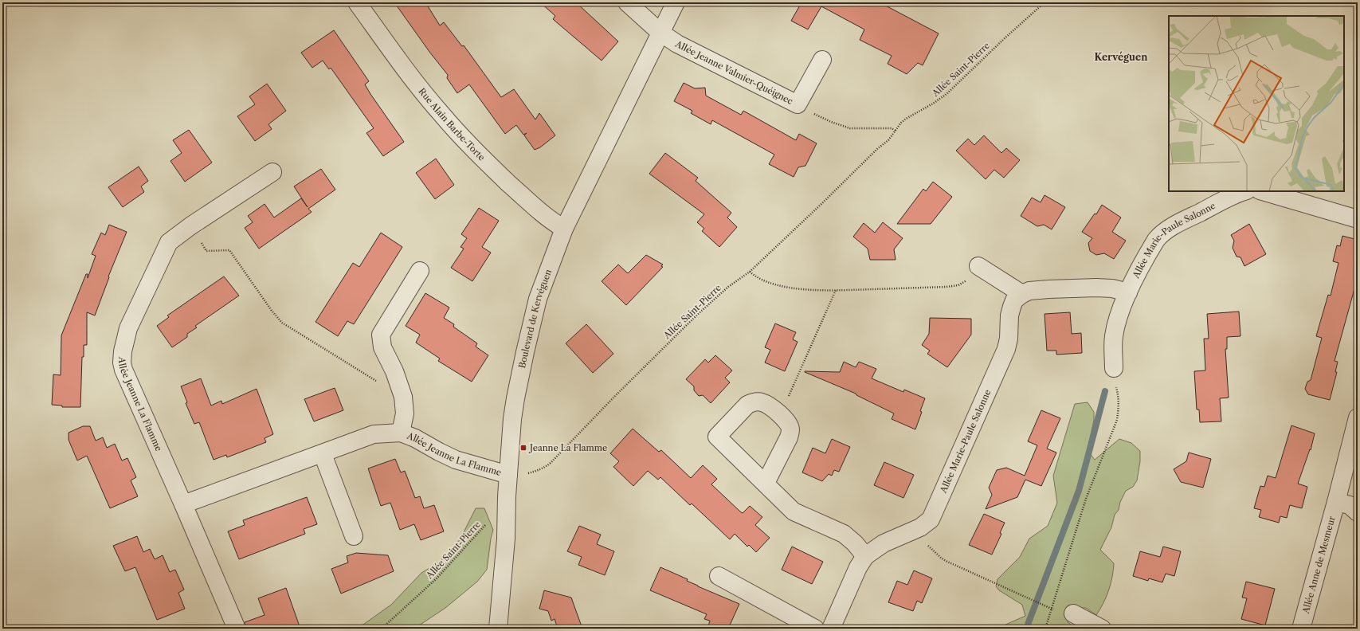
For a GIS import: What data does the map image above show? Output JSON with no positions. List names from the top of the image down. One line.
{"streets":{"street":["Allée Jeanne Valmier-Quéignec","Rue Alain Barbe-Torte","Allée Marie-Paule Salonne","Boulevard de Kervéguen","Allée Jeanne La Flamme","Allée Anne de Mesmeur"],"path":["Allée Saint-Pierre"]},"crossings":[["Allée Jeanne Valmier-Quéignec","Boulevard de Kervéguen"],["Rue Alain Barbe-Torte","Boulevard de Kervéguen"],["Boulevard de Kervéguen","Allée Jeanne La Flamme"]],"districts":["Kervéguen"],"places":{"transit":["Jeanne La Flamme"]}}
